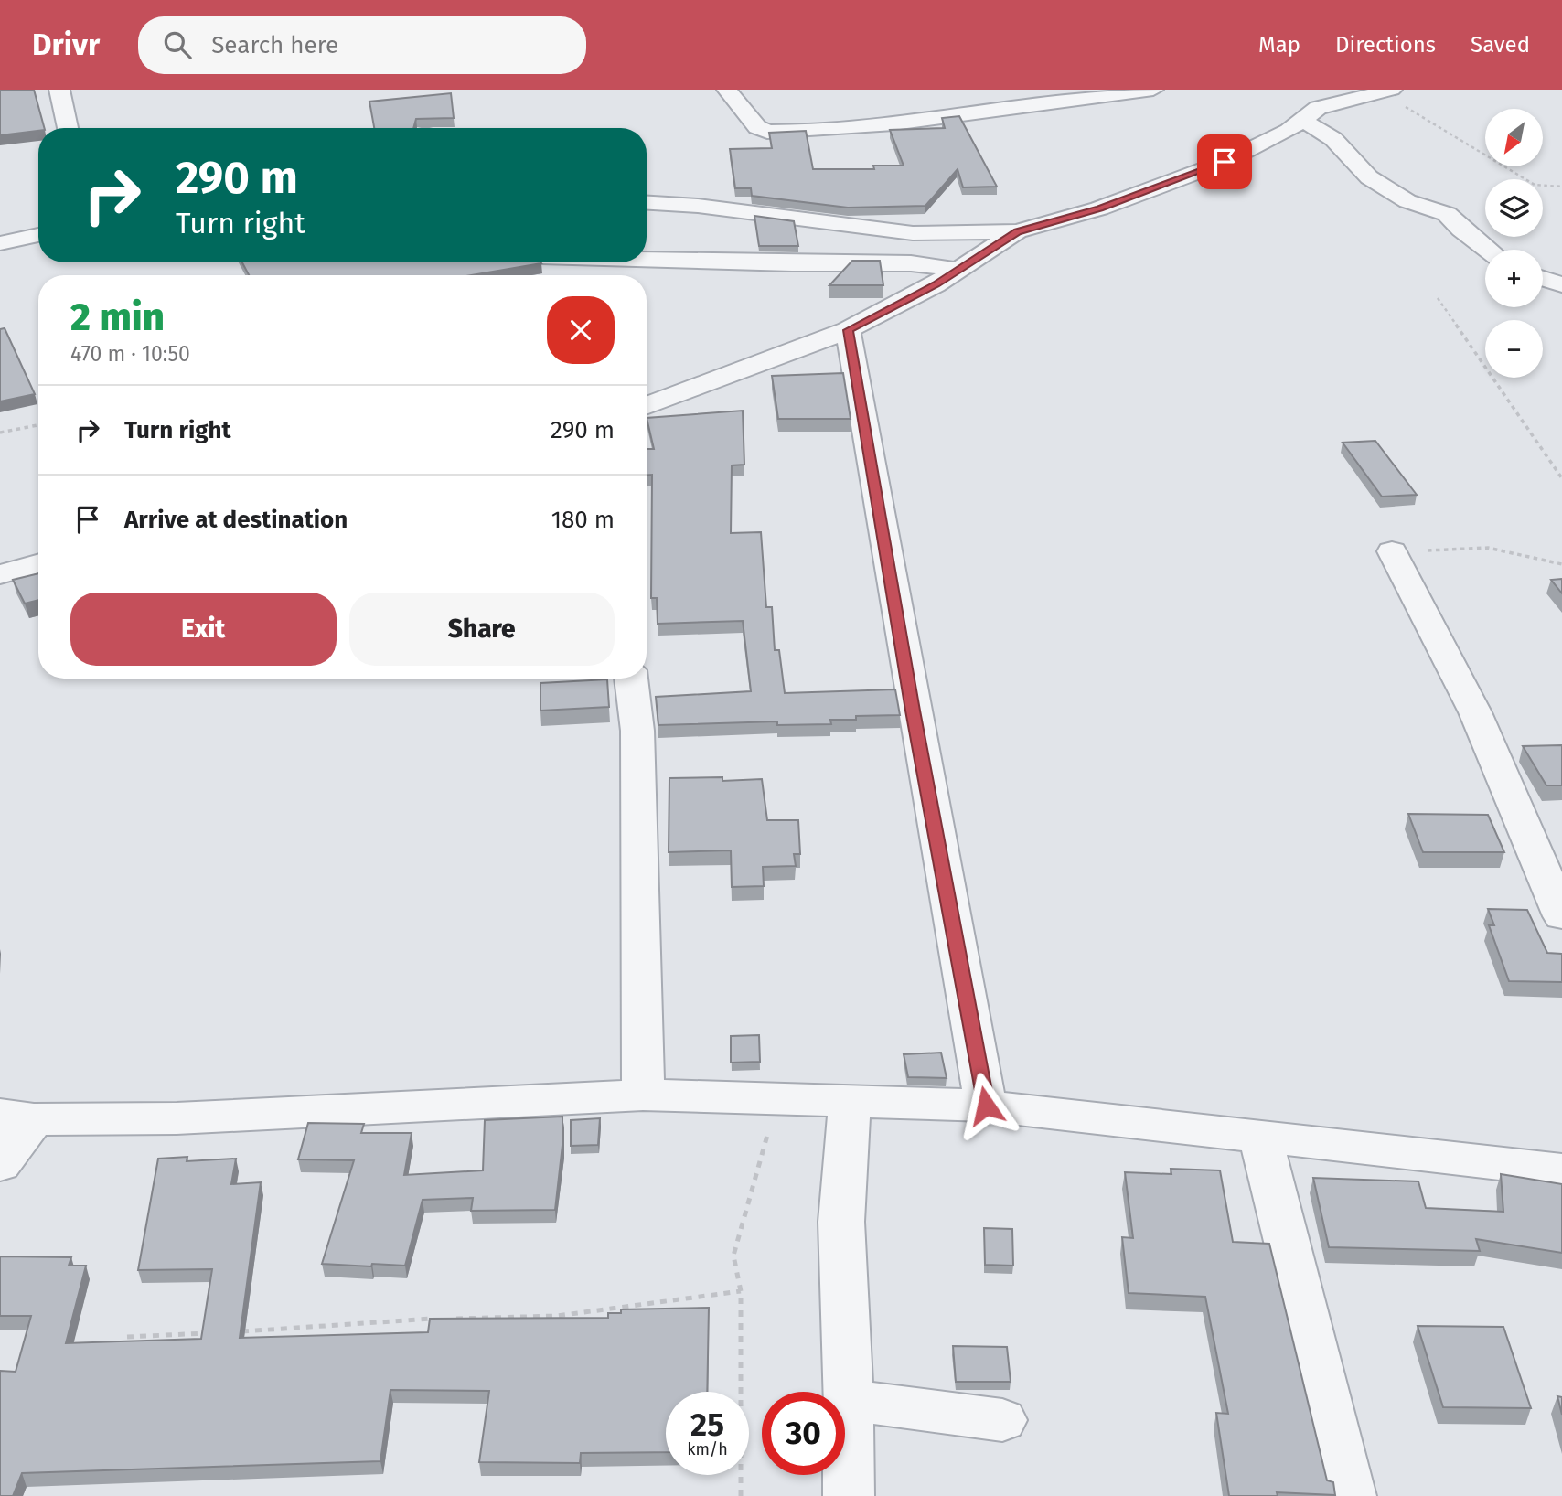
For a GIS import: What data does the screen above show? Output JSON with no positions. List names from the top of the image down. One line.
{"north":"bottom left","page":{"header":"Drivr","search":"Search here","nav":["Map","Directions","Saved"],"map_buttons":["+","−"],"turn":["290 m","Turn right"],"heading":["2 min","470 m · 10:50"],"list":[{"name":"Turn right","value":"290 m"},{"name":"Arrive at destination","value":"180 m"}],"buttons":["Exit","Share"],"speed":"25 km/h","limit":"30"}}
